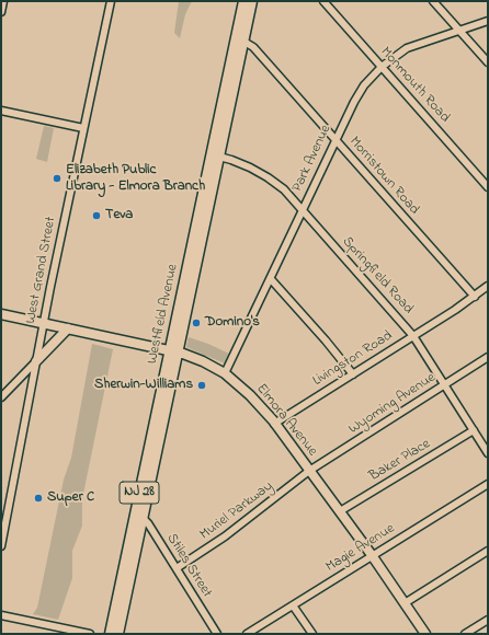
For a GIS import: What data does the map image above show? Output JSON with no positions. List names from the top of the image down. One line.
{"streets":{"main road":["Westfield Avenue","Elmora Avenue","NJ 28"],"street":["Monmouth Road","Park Avenue","Morristown Road","West Grand Street","Springfield Road","Livingston Road","Wyoming Avenue","Baker Place","Muriel Parkway","Magie Avenue","Stiles Street"]},"crossings":[["Monmouth Road","Park Avenue"],["Park Avenue","Morristown Road"],["Park Avenue","Springfield Road"],["Park Avenue","Elmora Avenue"],["Morristown Road","Westfield Avenue"],["Morristown Road","Livingston Road"],["West Grand Street","Elmora Avenue"],["Springfield Road","Westfield Avenue"],["Springfield Road","Livingston Road"],["Springfield Road","Wyoming Avenue"],["Springfield Road","Baker Place"],["Westfield Avenue","Elmora Avenue"],["Westfield Avenue","Stiles Street"],["Livingston Road","Elmora Avenue"],["Wyoming Avenue","Elmora Avenue"],["Wyoming Avenue","Muriel Parkway"],["Elmora Avenue","Baker Place"],["Elmora Avenue","Muriel Parkway"],["Elmora Avenue","Magie Avenue"],["Muriel Parkway","Stiles Street"]],"places":["Elizabeth Public Library - Elmora Branch","Teva","Domino's","Sherwin-Williams","Super C"]}
